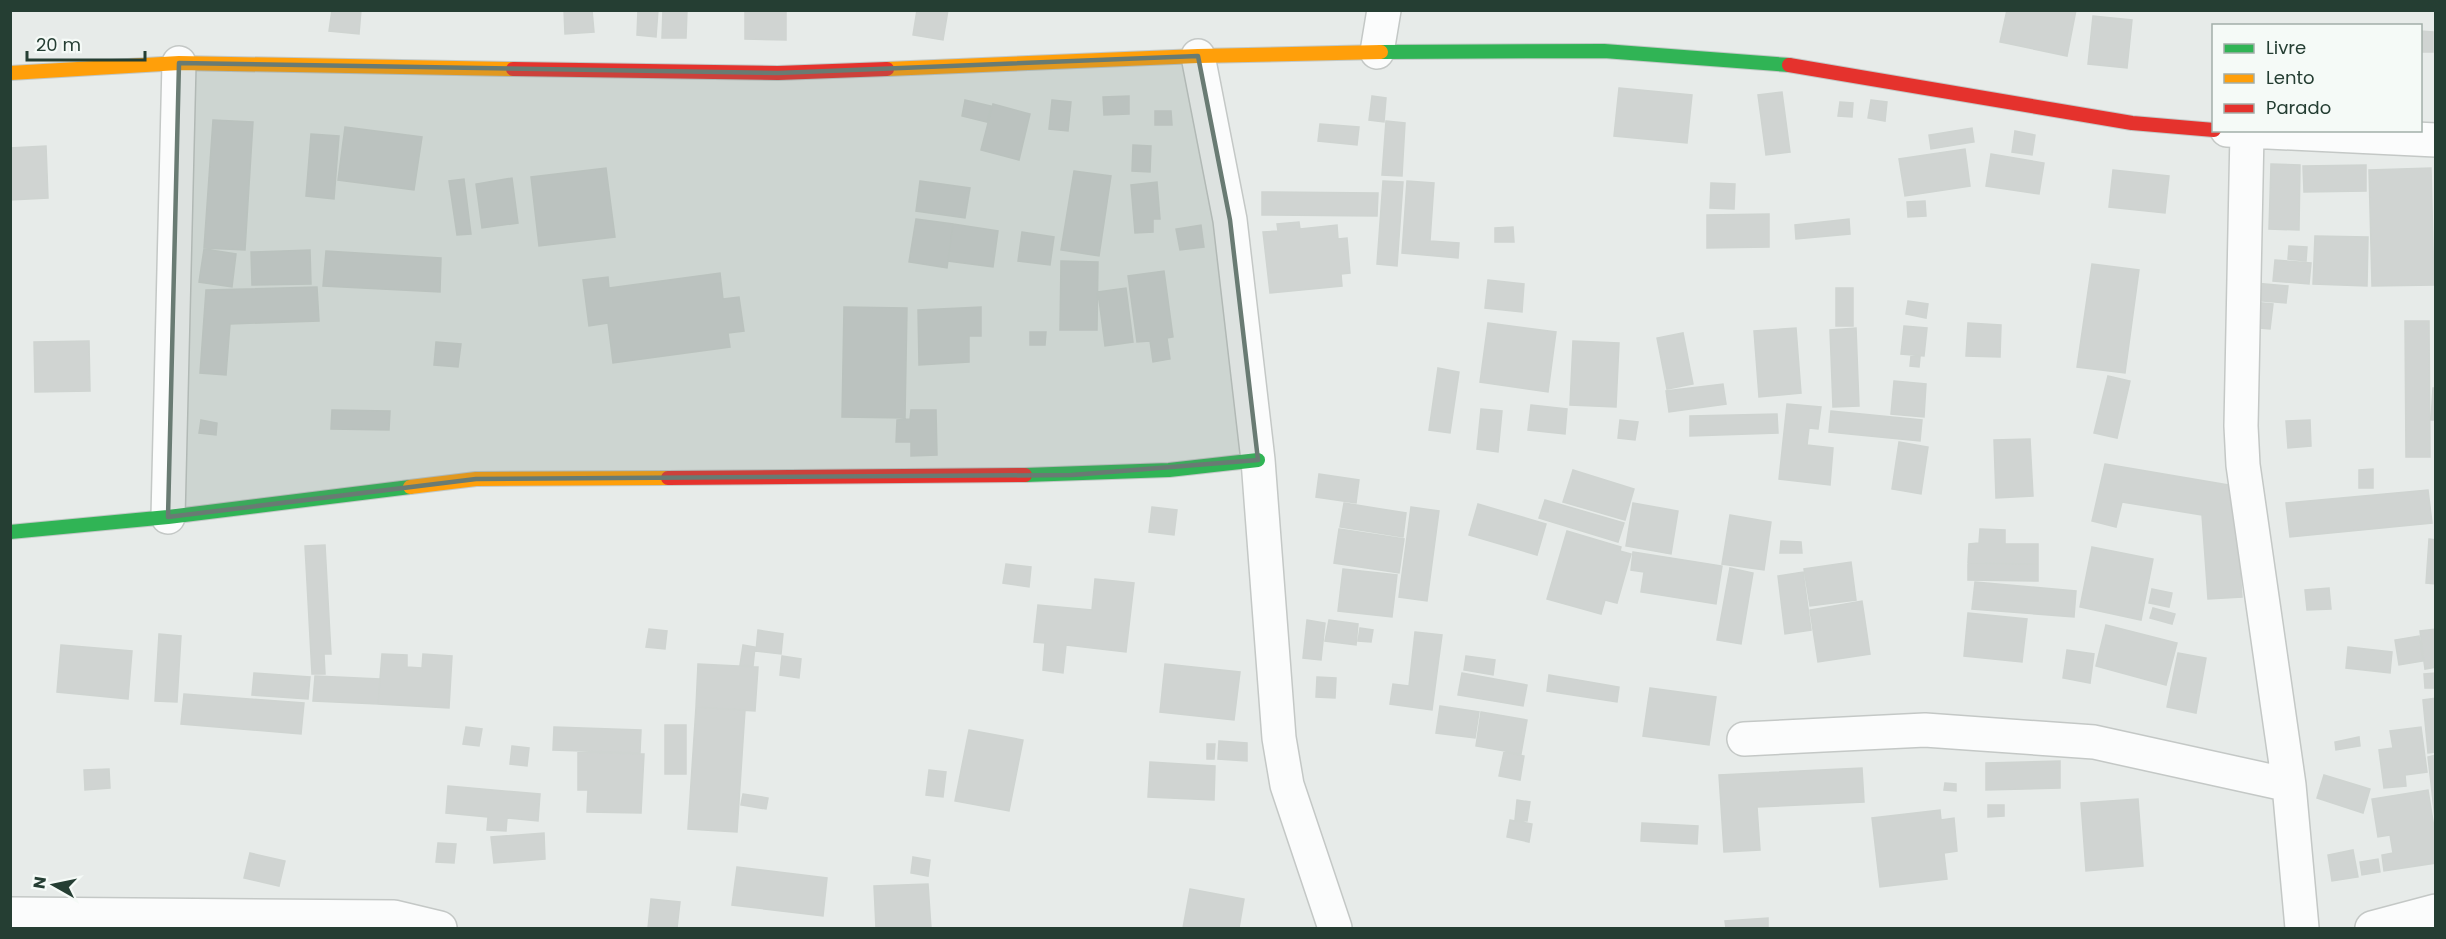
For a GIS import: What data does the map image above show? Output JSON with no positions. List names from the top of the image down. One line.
{"legend":["Livre","Lento","Parado"],"scale_bar":"20 m","north":"left"}
